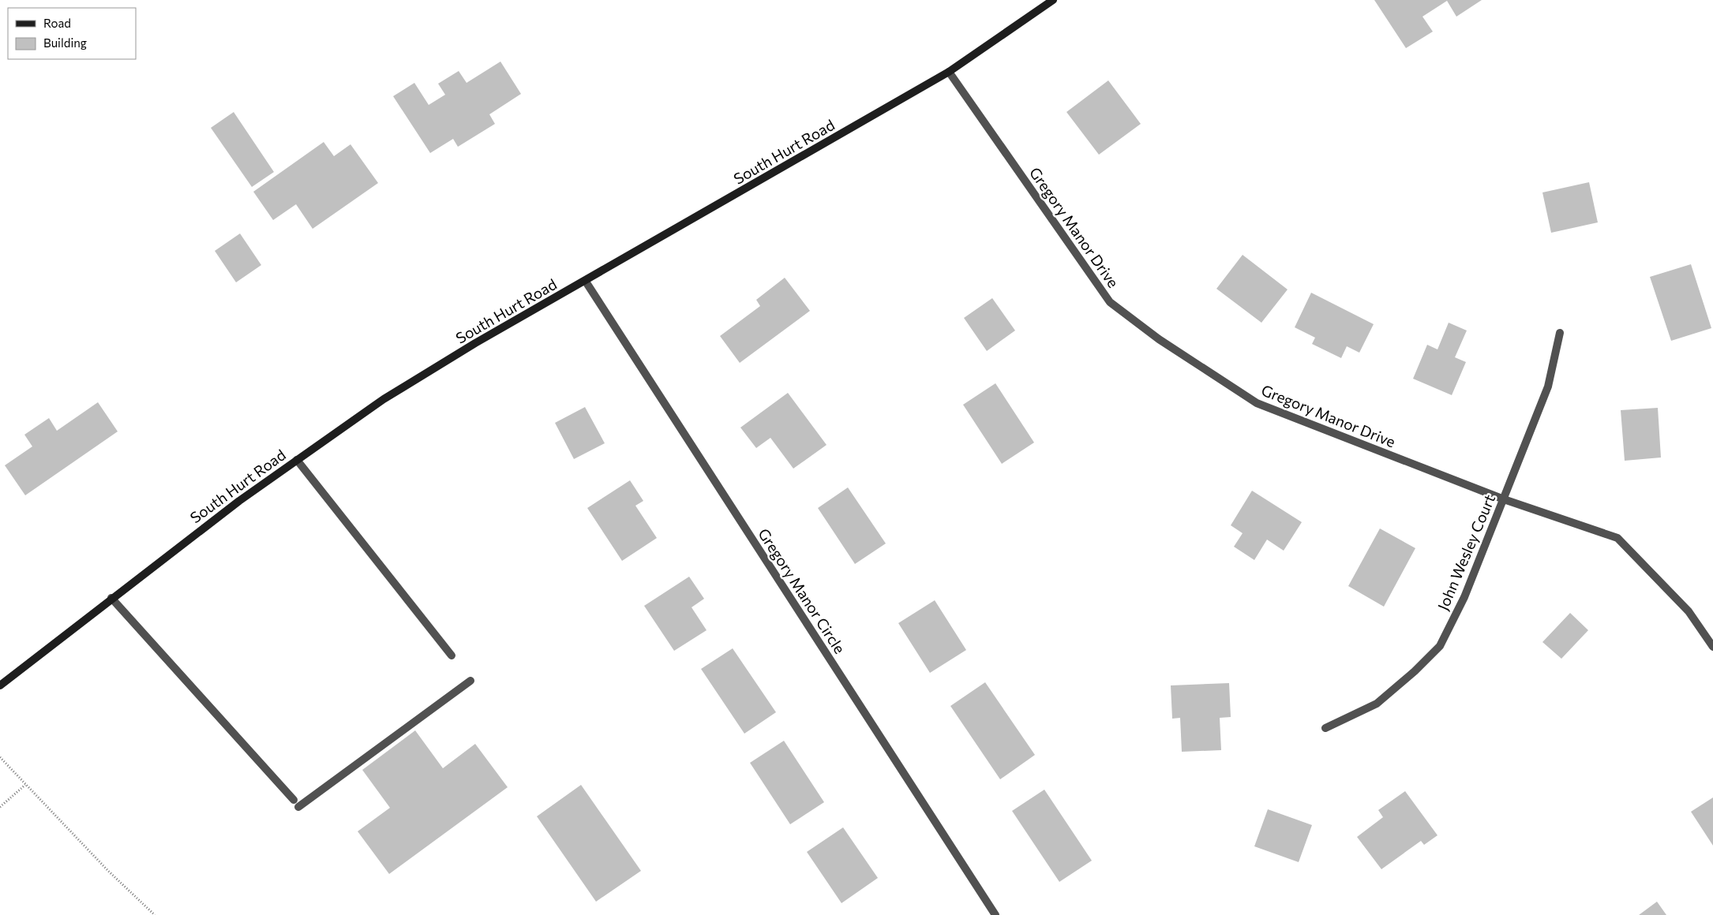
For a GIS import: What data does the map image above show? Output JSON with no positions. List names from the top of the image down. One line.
{"streets":{"street":["South Hurt Road","Gregory Manor Drive","John Wesley Court","Gregory Manor Circle"]},"crossings":[["South Hurt Road","Gregory Manor Drive"],["South Hurt Road","Gregory Manor Circle"],["Gregory Manor Drive","John Wesley Court"]],"legend":["Road","Building"]}
